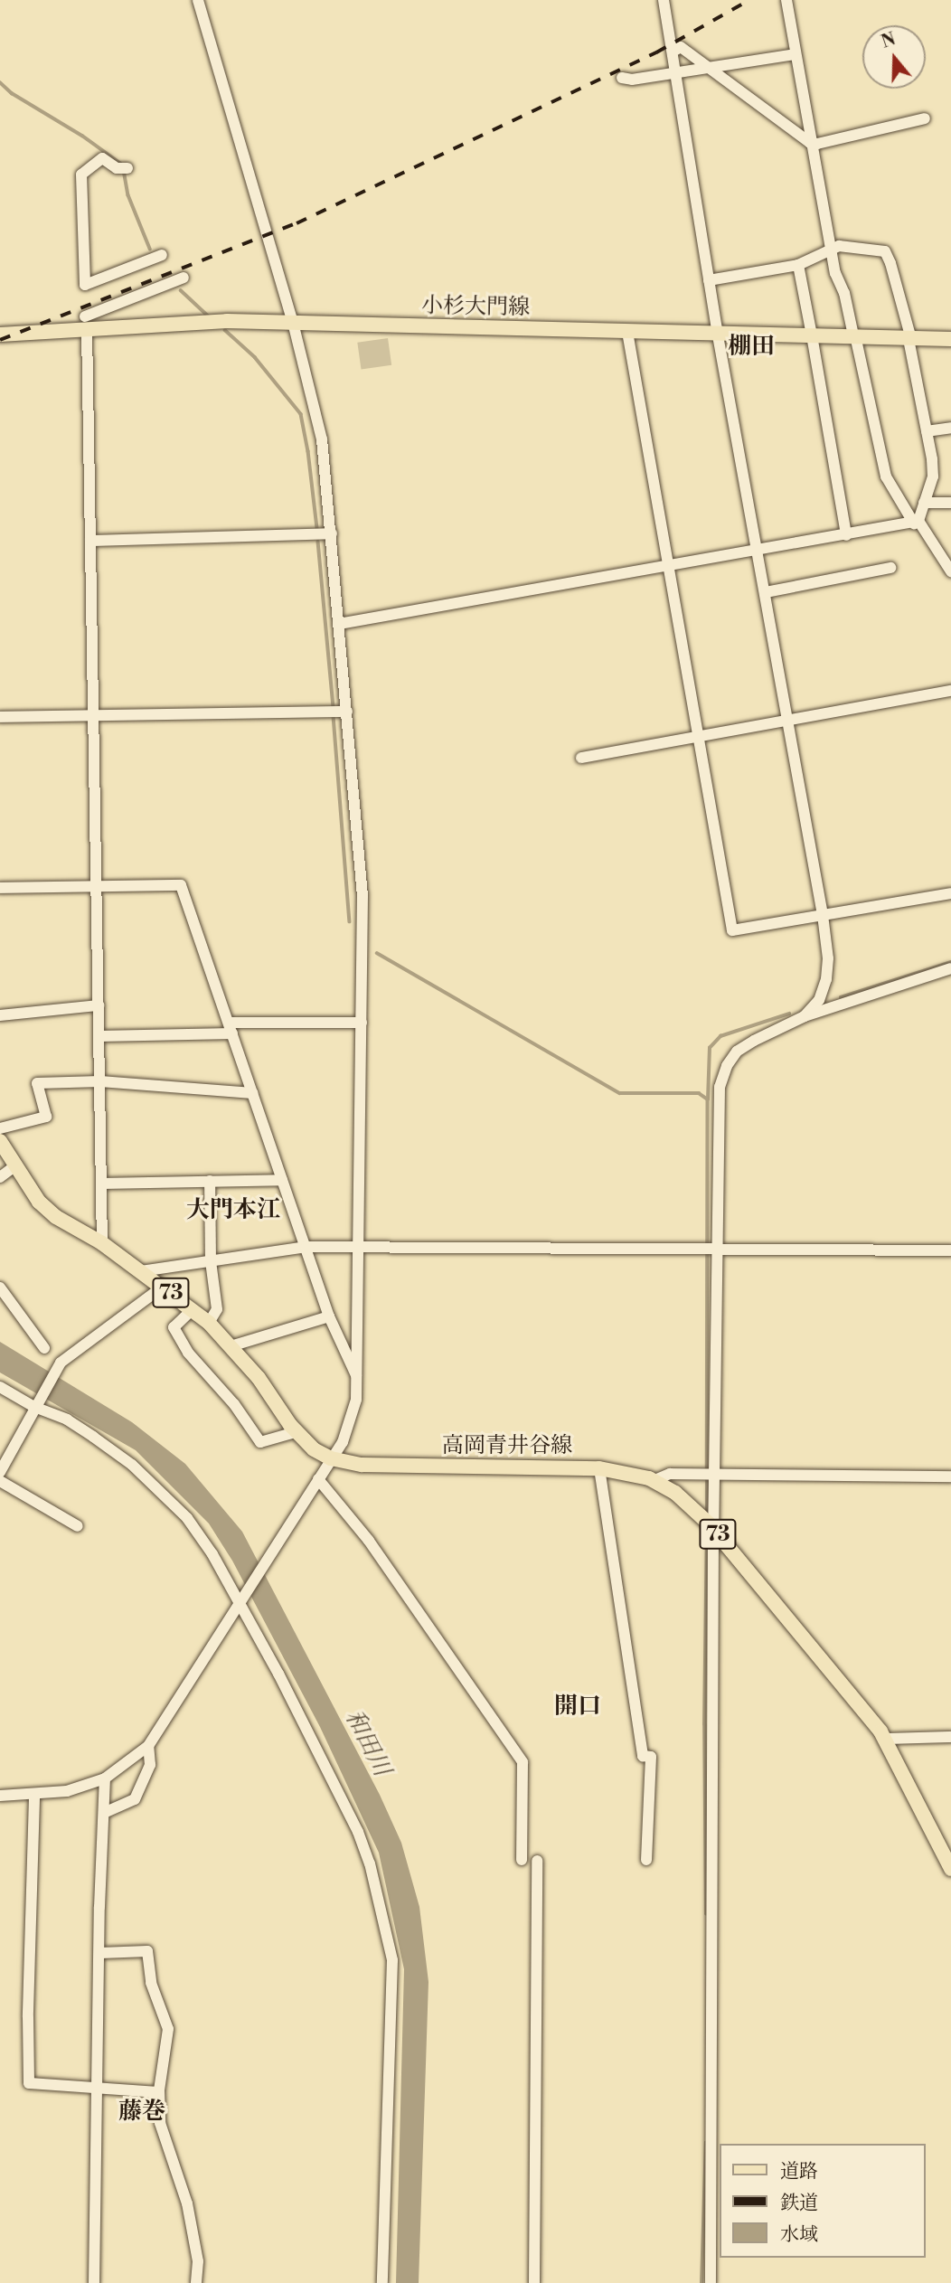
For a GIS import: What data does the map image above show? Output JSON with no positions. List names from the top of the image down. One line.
{"streets":{"main road":["小杉大門線","73","高岡青井谷線"]},"districts":["棚田","大門本江","開口","藤巻"],"water":["和田川"],"legend":["道路","鉄道","水域"],"north":"top"}
